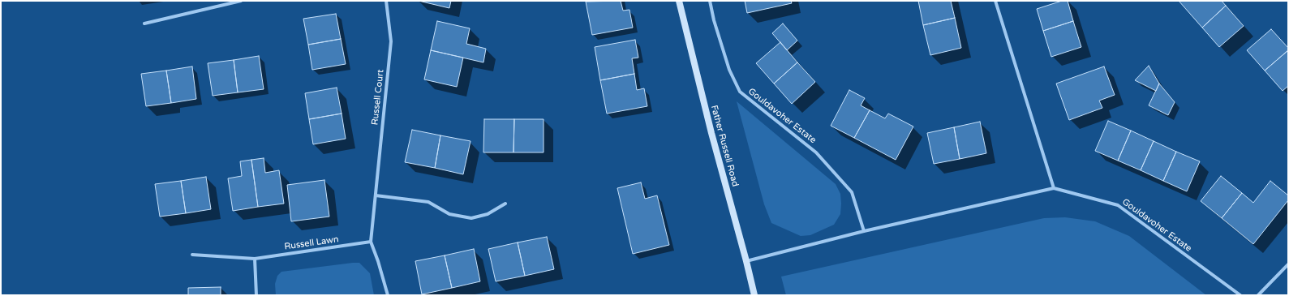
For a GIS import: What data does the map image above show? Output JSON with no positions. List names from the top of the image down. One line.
{"streets":{"street":["Russell Court","Gouldavoher Estate","Father Russell Road","Russell Lawn"]},"crossings":[["Russell Court","Russell Lawn"],["Gouldavoher Estate","Father Russell Road"]]}
